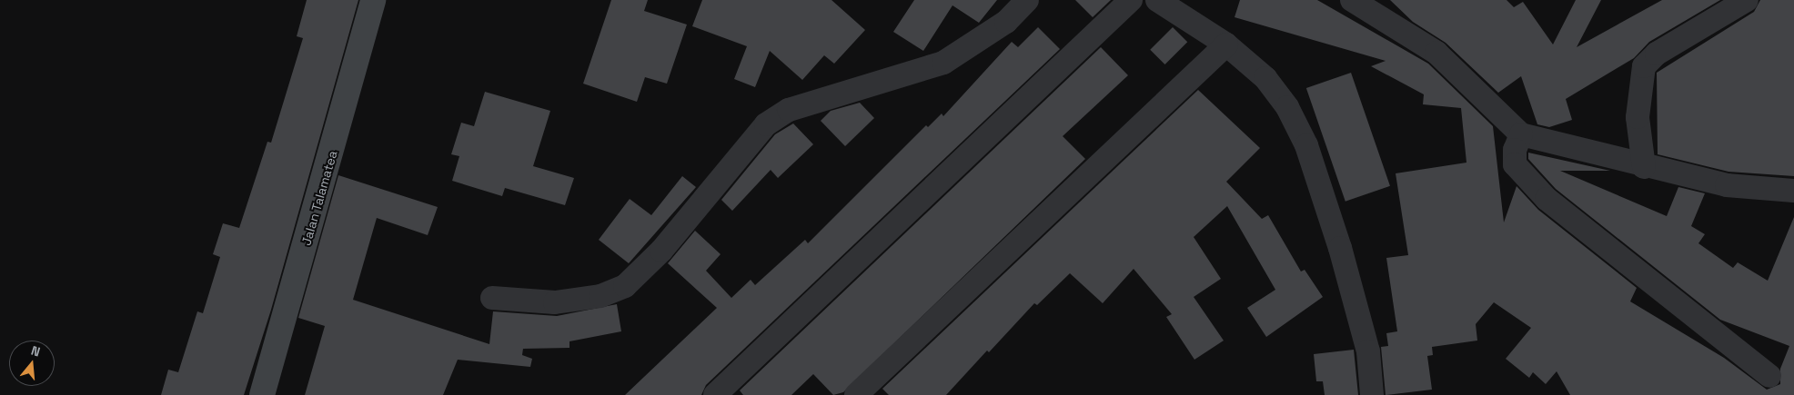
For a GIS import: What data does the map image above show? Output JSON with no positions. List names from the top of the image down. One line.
{"streets":{"street":["Jalan Talamatea"]},"north":"top"}
